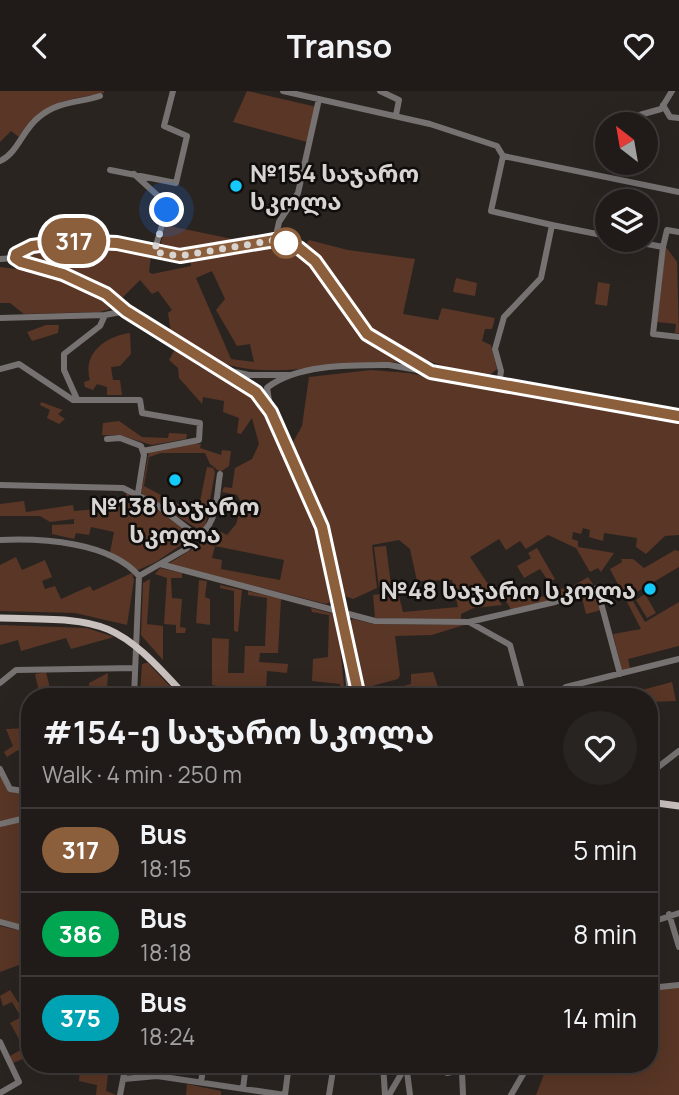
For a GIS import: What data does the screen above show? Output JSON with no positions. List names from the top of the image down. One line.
{"places":["№154 საჯარო სკოლა","№138 საჯარო სკოლა","№48 საჯარო სკოლა"],"lines":["bus line 317"],"north":"top left","page":{"header":"Transo","on_map":"317","heading":["#154-ე საჯარო სკოლა","Walk · 4 min · 250 m"],"list":[{"mark":"317","name":"Bus","note":"18:15","value":"5 min"},{"mark":"386","name":"Bus","note":"18:18","value":"8 min"},{"mark":"375","name":"Bus","note":"18:24","value":"14 min"}]}}
